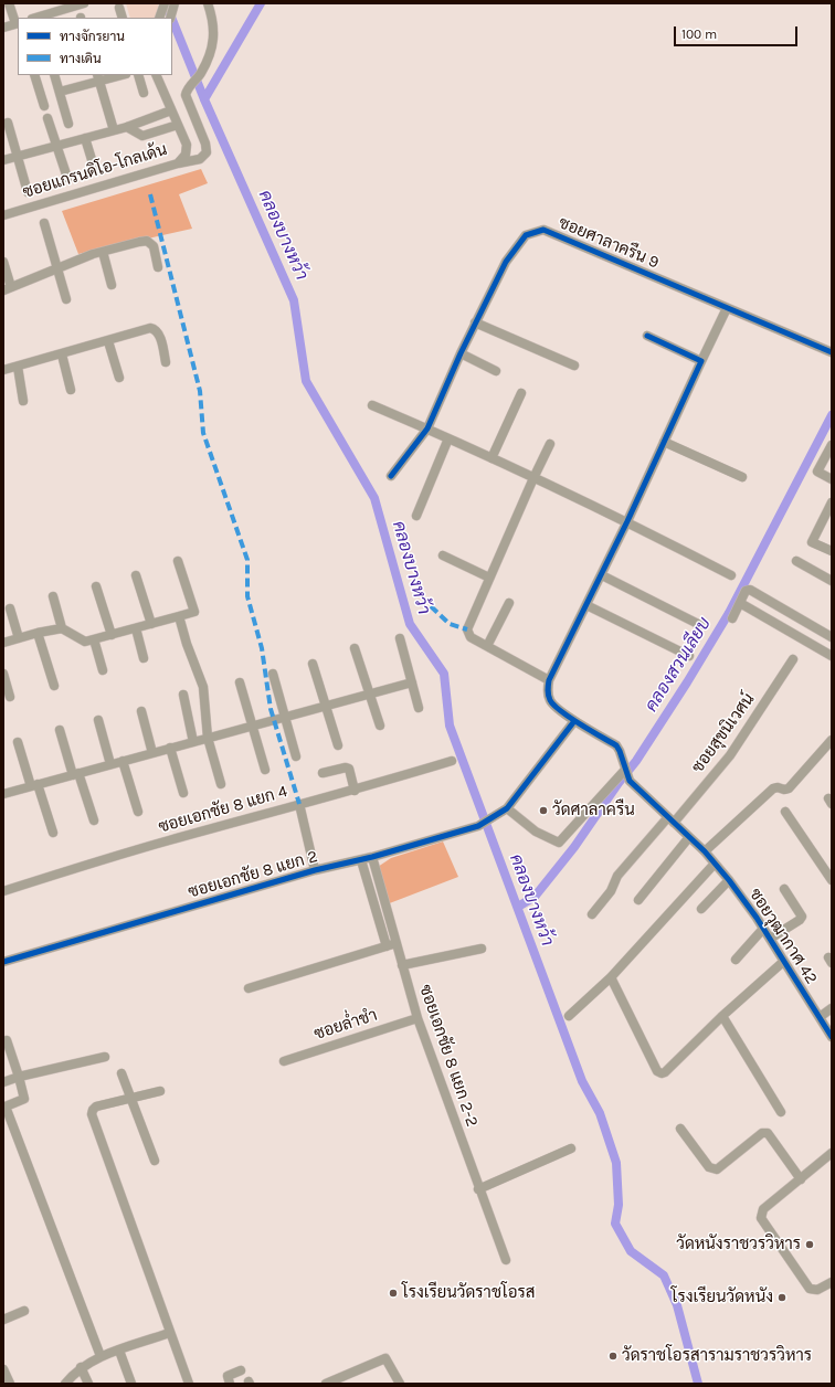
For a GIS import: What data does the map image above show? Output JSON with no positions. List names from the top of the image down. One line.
{"streets":{"street":["ซอยแกรนดิโอ-โกลเด้น","ซอยศาลาครืน 9","ซอยสุขนิเวศน์","ซอยเอกชัย 8 แยก 4","ซอยเอกชัย 8 แยก 2","ซอยวุฒากาศ 42","ซอยล่ำชำ","ซอยเอกชัย 8 แยก 2-2"]},"crossings":[["ซอยสุขนิเวศน์","ซอยวุฒากาศ 42"],["ซอยเอกชัย 8 แยก 2","ซอยเอกชัย 8 แยก 2-2"],["ซอยล่ำชำ","ซอยเอกชัย 8 แยก 2-2"]],"water":["คลองบางหว้า","คลองสวนเลียบ"],"places":["วัดศาลาครืน","วัดหนังราชวรวิหาร","โรงเรียนวัดราชโอรส","โรงเรียนวัดหนัง","วัดราชโอรสารามราชวรวิหาร"],"legend":["ทางจักรยาน","ทางเดิน"],"scale_bar":"100 m"}
